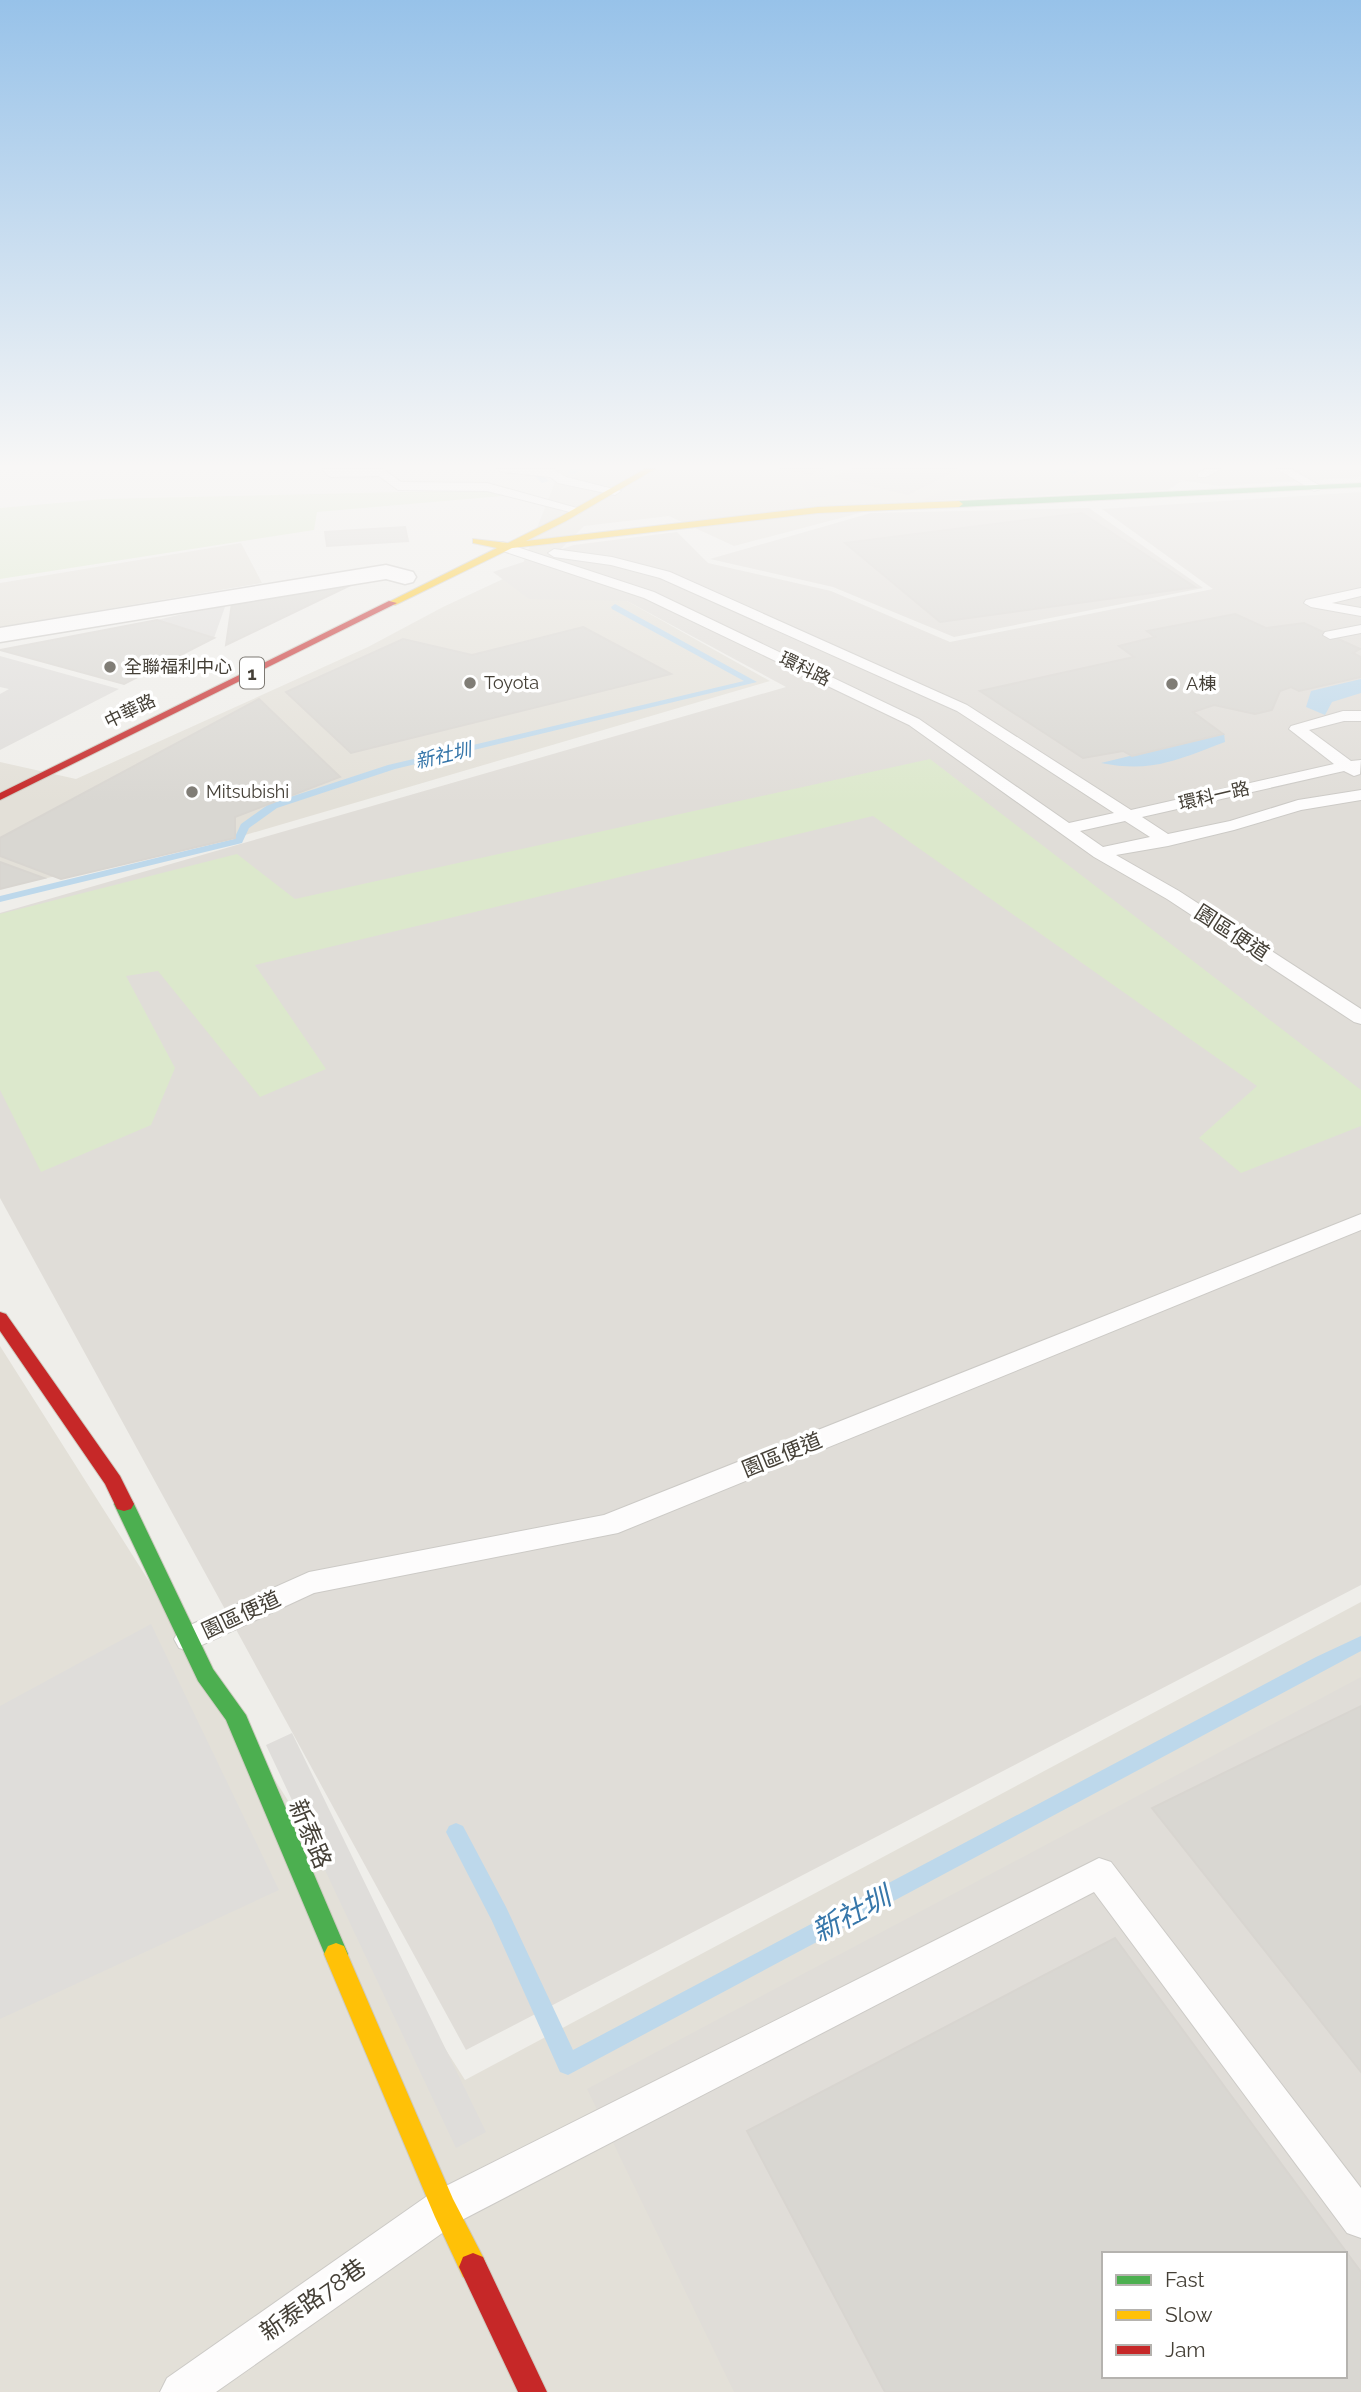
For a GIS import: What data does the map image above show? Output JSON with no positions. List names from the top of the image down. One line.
{"streets":{"street":["1","中華路","新泰路"],"lane":["環科路","環科一路","園區便道","新泰路78巷"]},"crossings":[["環科路","環科一路"],["環科路","園區便道"],["環科一路","園區便道"],["園區便道","新泰路"],["新泰路","新泰路78巷"]],"water":["新社圳"],"places":["全聯福利中心","Toyota","A棟","Mitsubishi"],"legend":["Fast","Slow","Jam"]}
